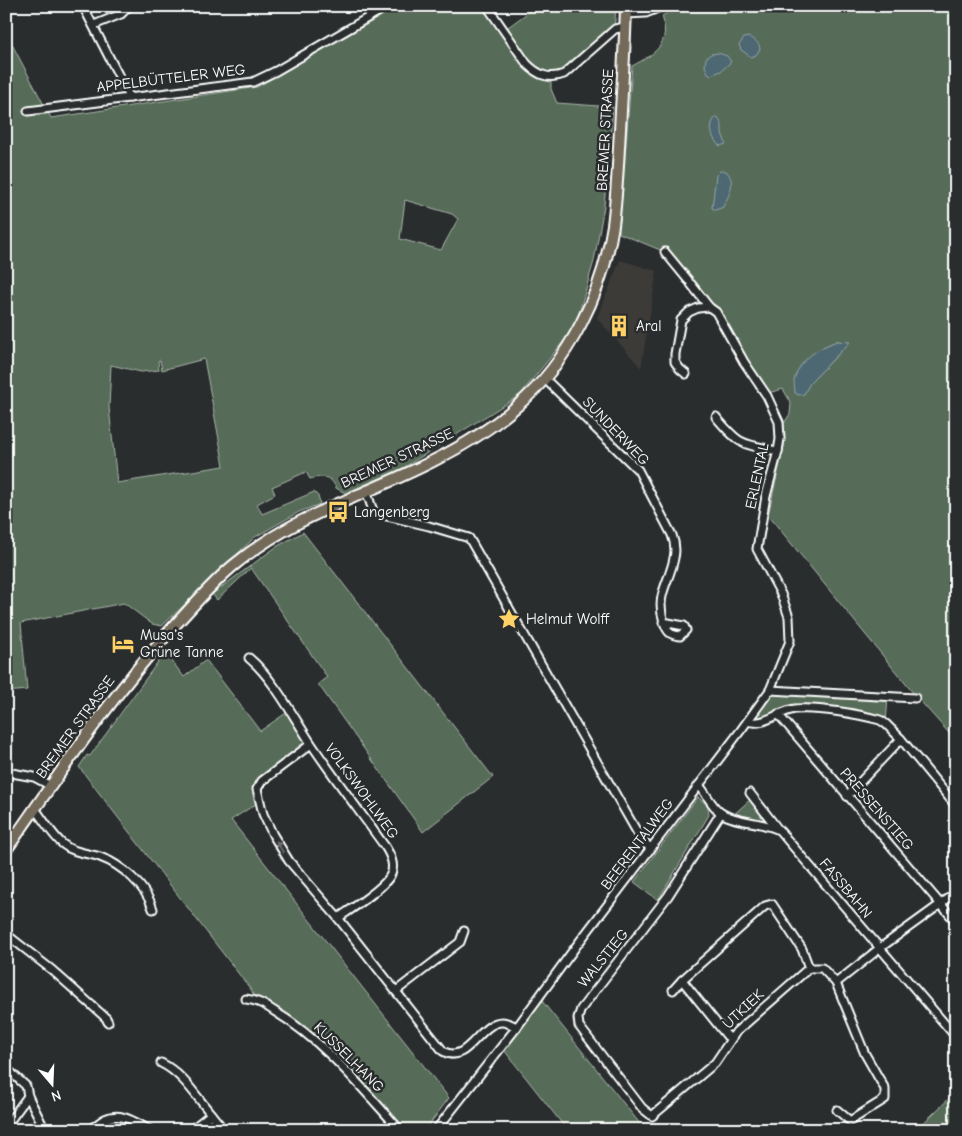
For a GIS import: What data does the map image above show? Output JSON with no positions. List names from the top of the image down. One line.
{"streets":{"main road":["BREMER STRASSE"],"street":["APPELBÜTTELER WEG","SUNDERWEG","ERLENTAL","VOLKSWOHLWEG","PRESSENSTIEG","BEERENTALWEG","FASSBAHN","WALSTIEG","UTKIEK","KUSSELHANG"]},"crossings":[["BREMER STRASSE","SUNDERWEG"],["ERLENTAL","BEERENTALWEG"],["VOLKSWOHLWEG","BEERENTALWEG"],["WALSTIEG","UTKIEK"]],"places":{"building":["Aral"],"bus stop":["Langenberg"],"place":["Helmut Wolff"],"hotel":["Musa's Grüne Tanne"]},"north":"bottom"}
